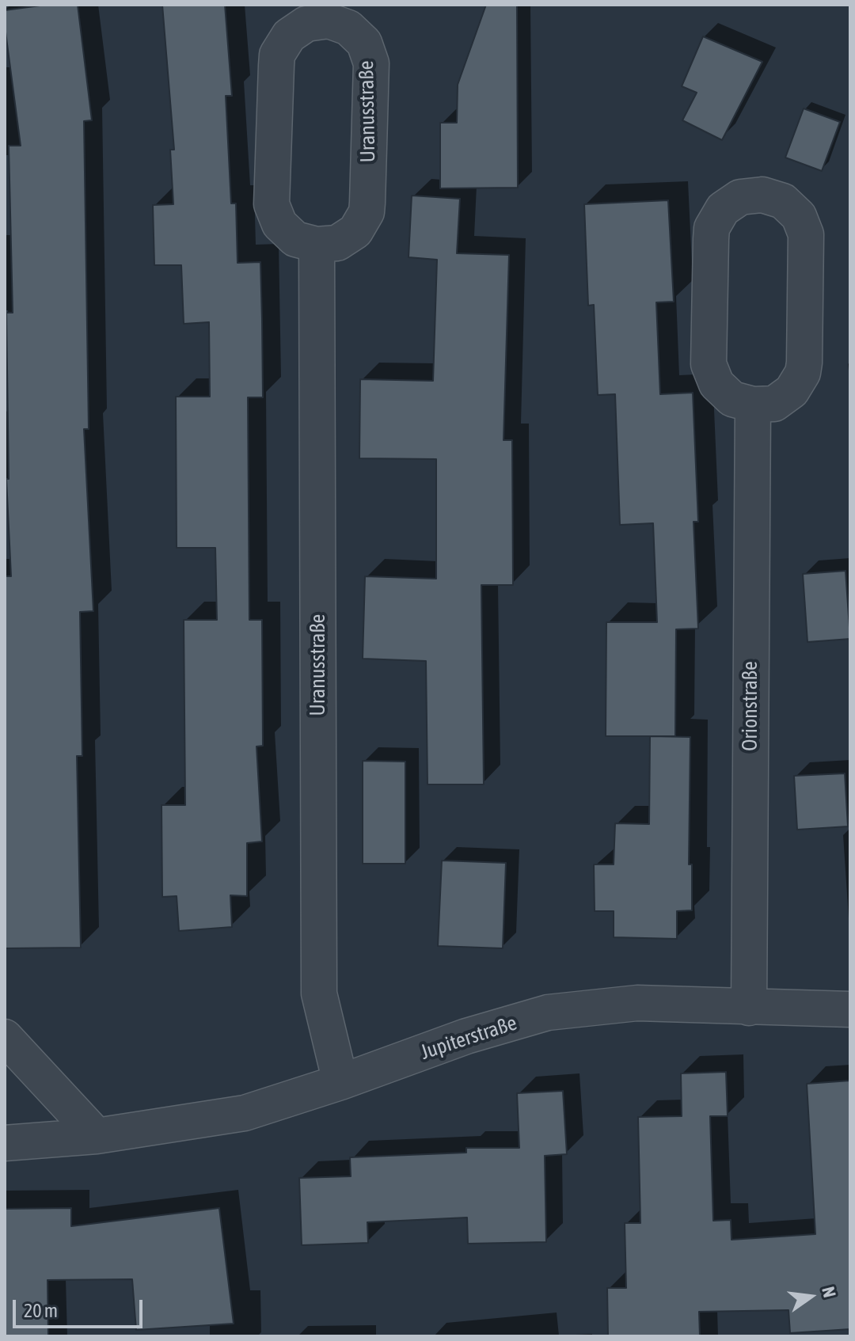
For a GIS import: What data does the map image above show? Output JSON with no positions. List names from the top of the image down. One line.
{"streets":{"street":["Uranusstraße","Orionstraße","Jupiterstraße"]},"crossings":[["Uranusstraße","Jupiterstraße"],["Orionstraße","Jupiterstraße"]],"scale_bar":"20 m","north":"right"}
